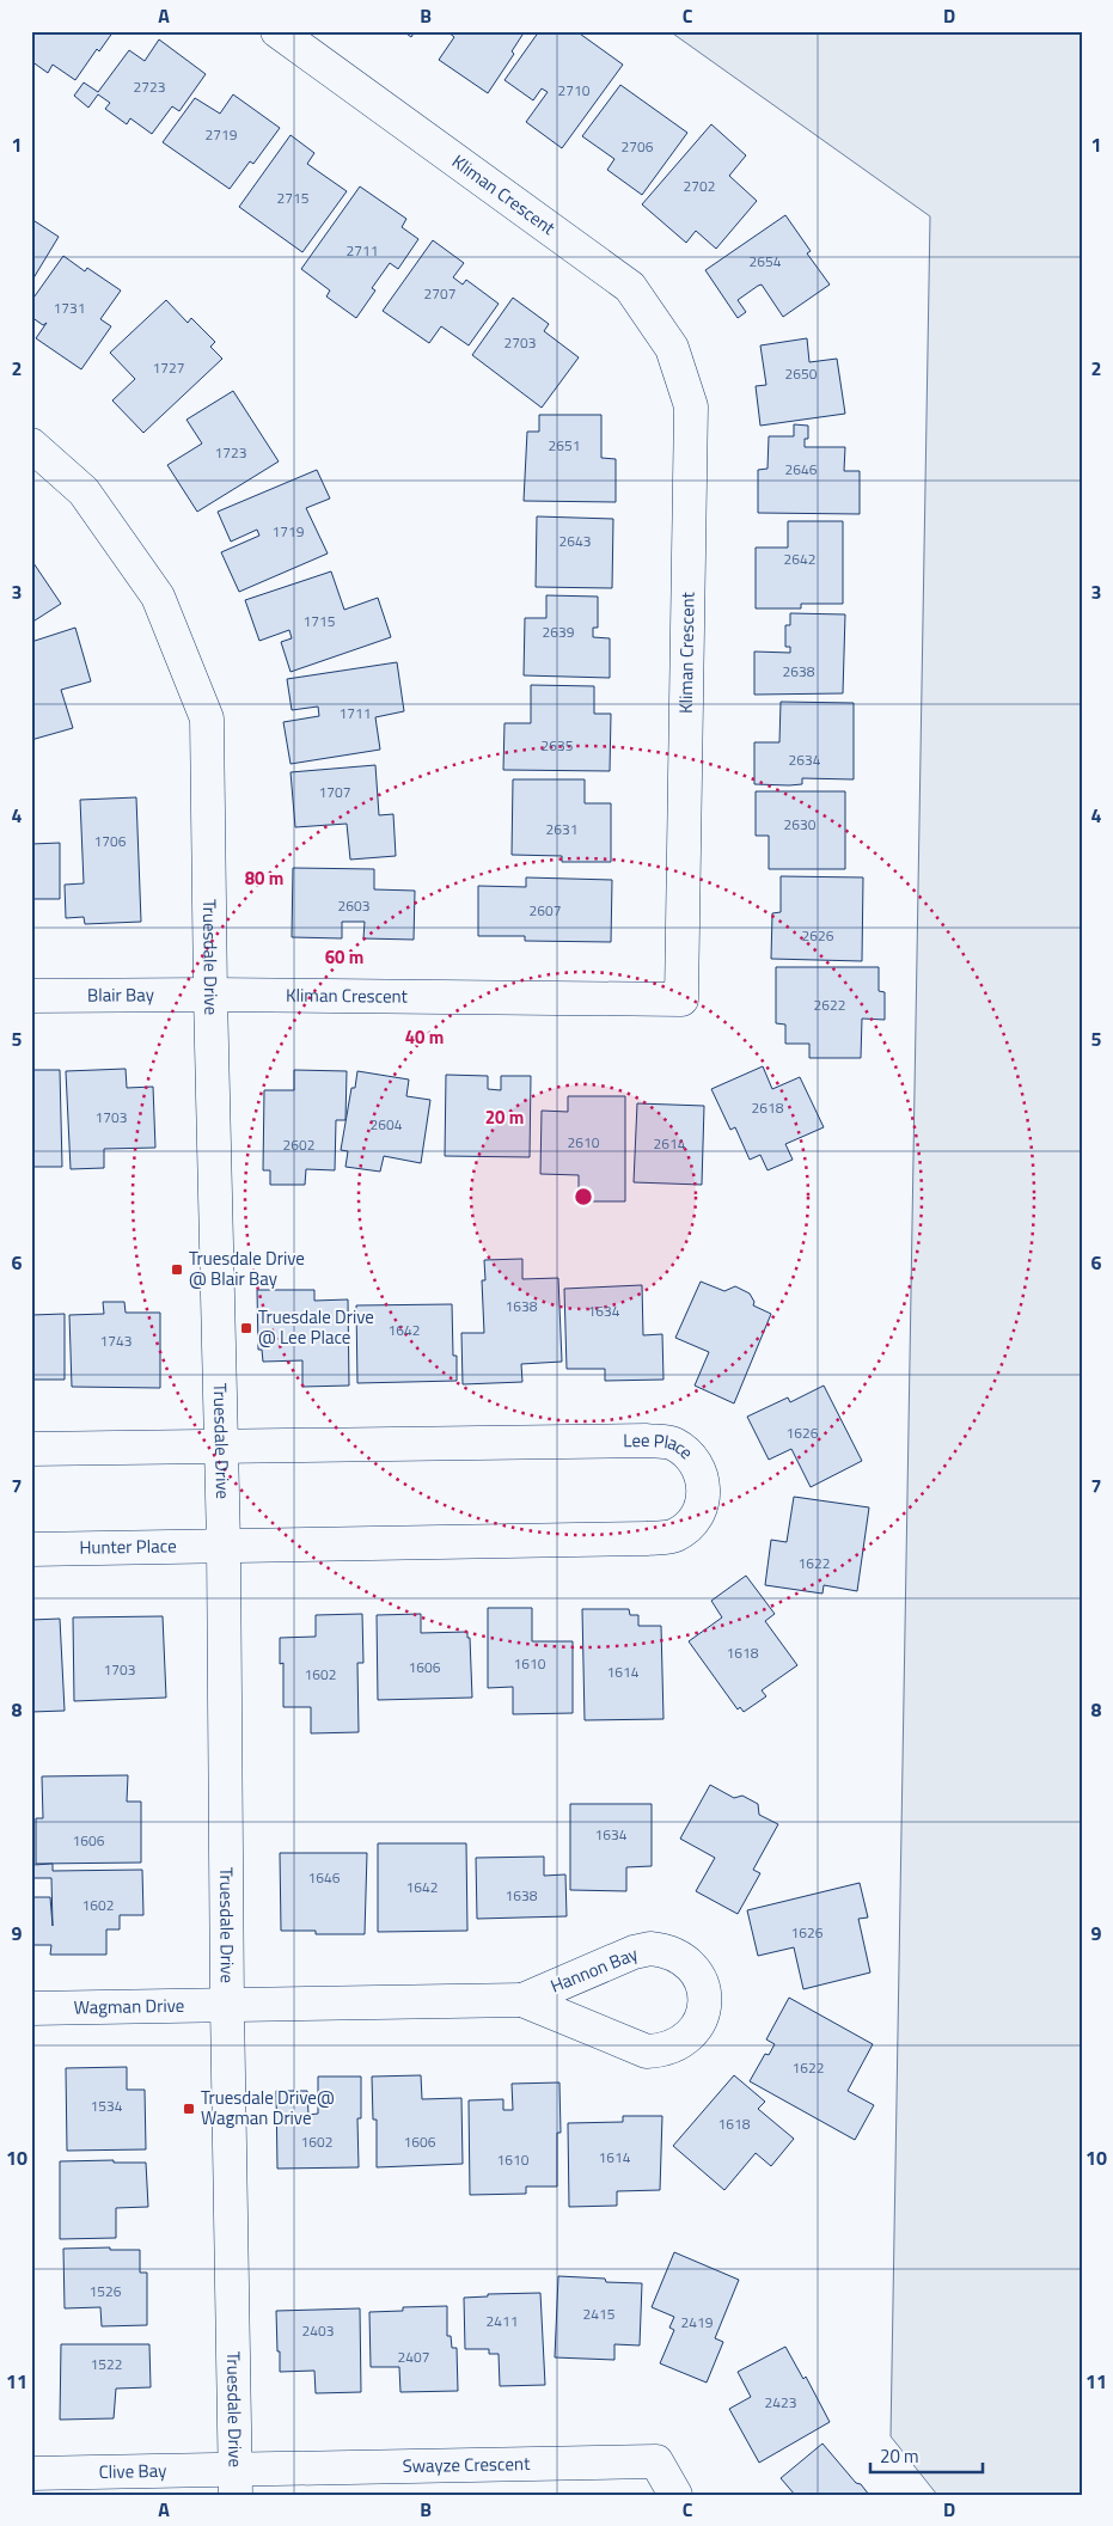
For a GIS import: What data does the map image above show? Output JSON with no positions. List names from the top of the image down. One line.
{"streets":{"street":["Kliman Crescent","Truesdale Drive","Blair Bay","Lee Place","Hunter Place","Hannon Bay","Wagman Drive","Swayze Crescent","Clive Bay"]},"crossings":[["Kliman Crescent","Truesdale Drive"],["Kliman Crescent","Blair Bay"],["Truesdale Drive","Blair Bay"],["Truesdale Drive","Lee Place"],["Truesdale Drive","Hunter Place"],["Truesdale Drive","Hannon Bay"],["Truesdale Drive","Wagman Drive"],["Truesdale Drive","Swayze Crescent"],["Truesdale Drive","Clive Bay"],["Lee Place","Hunter Place"],["Hannon Bay","Wagman Drive"],["Swayze Crescent","Clive Bay"]],"places":{"transit":["Truesdale Drive @ Blair Bay","Truesdale Drive @ Lee Place","Truesdale Drive@ Wagman Drive"]},"house_numbers":["2723","2710","2719","2706","2702","2715","2711","2654","2707","1731","2703","1727","2650","2651","1723","2646","1719","2643","2642","1715","2639","2638","1711","2635","2634","1707","2630","2631","1706","2603","2607","2626","2622","2618","1703","2604","2610","2614","2602","1638","1634","1642","1743","1626","1622","1618","1610","1606","1703","1614","1602","1634","1606","1646","1642","1638","1602","1626","1622","1534","1618","1602","1606","1614","1610","1526","2415","2411","2419","2403","2407","1522","2423"],"scale_bar":"20 m","grid":{"columns":["A","B","C","D"],"rows":["1","2","3","4","5","6","7","8","9","10","11"]},"rings":["80 m","60 m","40 m","20 m"]}
